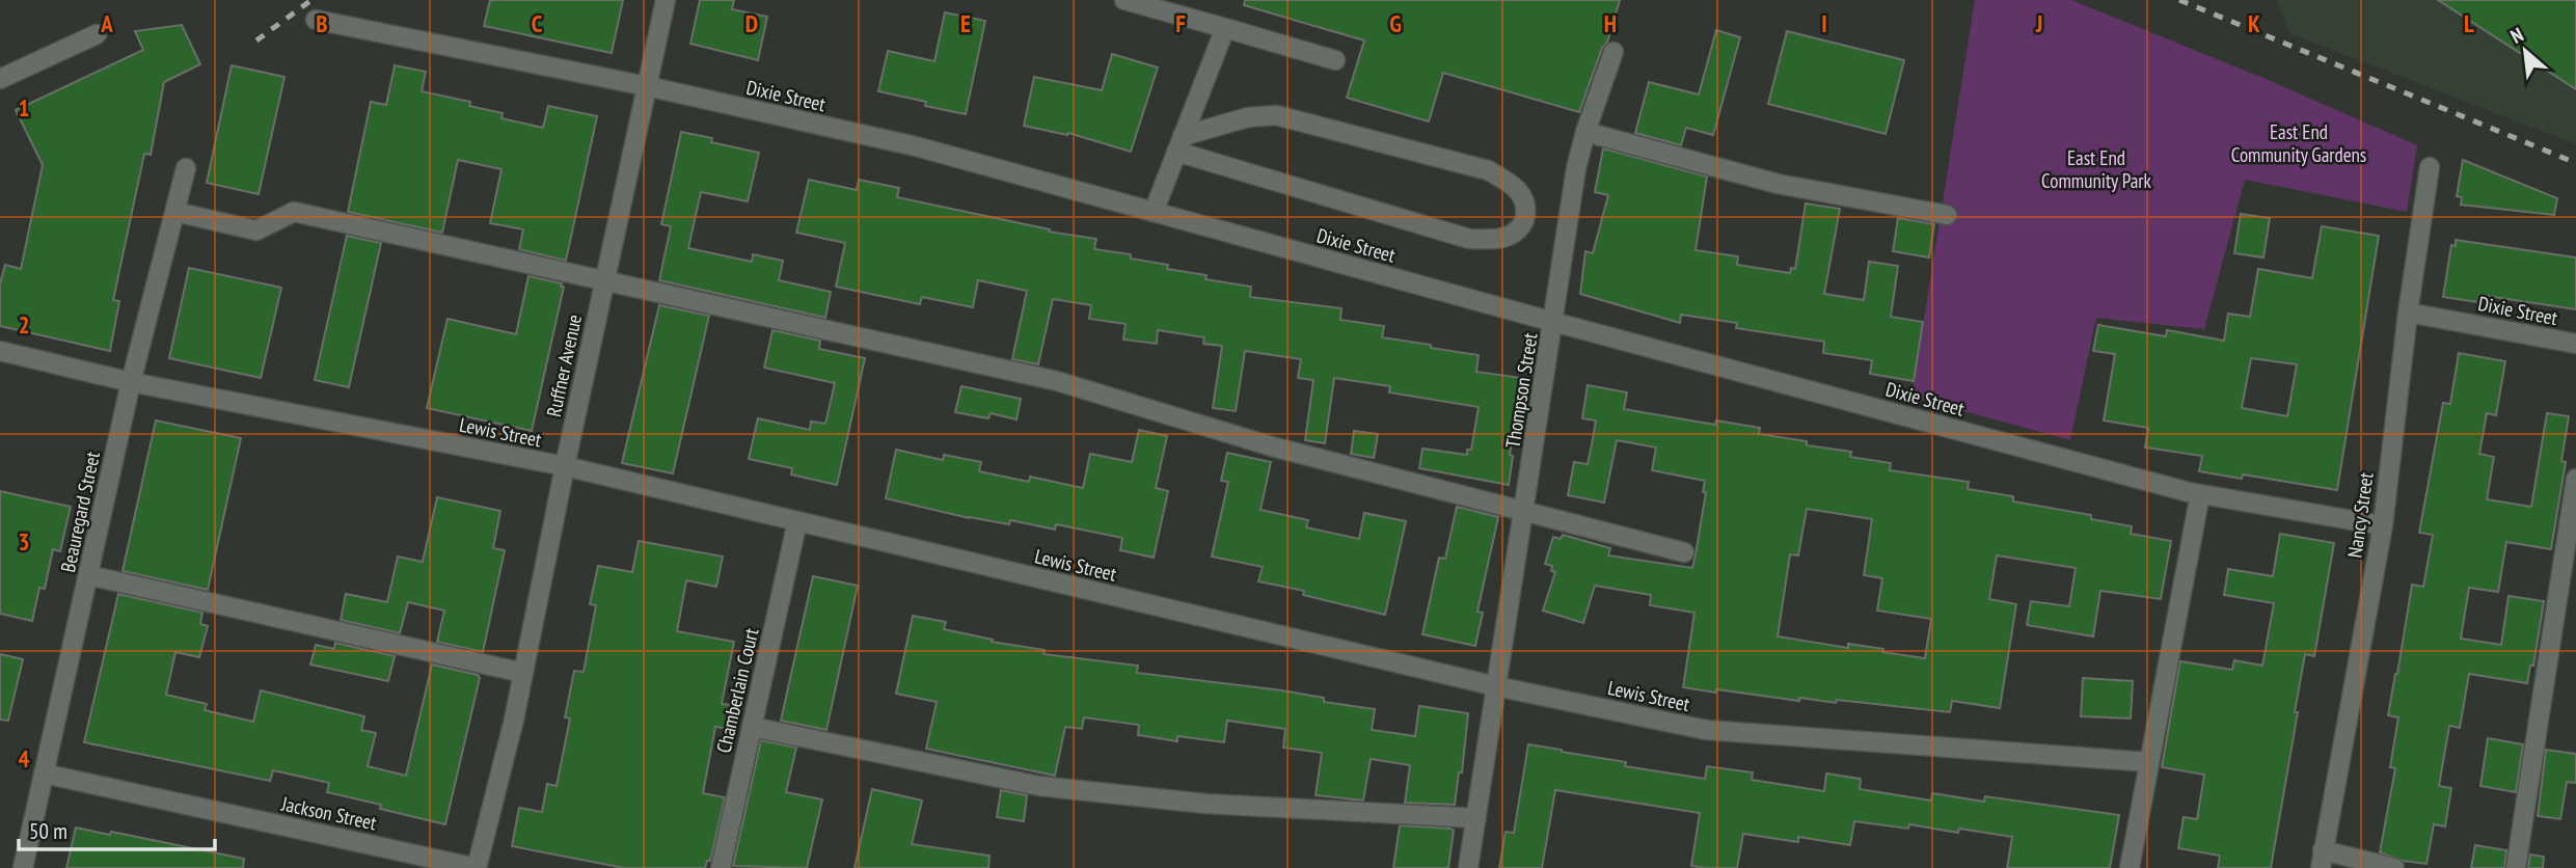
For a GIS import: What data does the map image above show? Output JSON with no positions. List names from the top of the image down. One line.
{"streets":{"street":["Dixie Street","Ruffner Avenue","Thompson Street","Lewis Street","Beauregard Street","Nancy Street","Chamberlain Court","Jackson Street"]},"crossings":[["Dixie Street","Ruffner Avenue"],["Dixie Street","Thompson Street"],["Dixie Street","Nancy Street"],["Ruffner Avenue","Lewis Street"],["Ruffner Avenue","Jackson Street"],["Thompson Street","Lewis Street"],["Lewis Street","Beauregard Street"],["Lewis Street","Chamberlain Court"],["Beauregard Street","Jackson Street"]],"parks":["East End Community Gardens","East End Community Park"],"scale_bar":"50 m","north":"top left","grid":{"columns":["A","B","C","D","E","F","G","H","I","J","K","L"],"rows":["1","2","3","4"]}}
